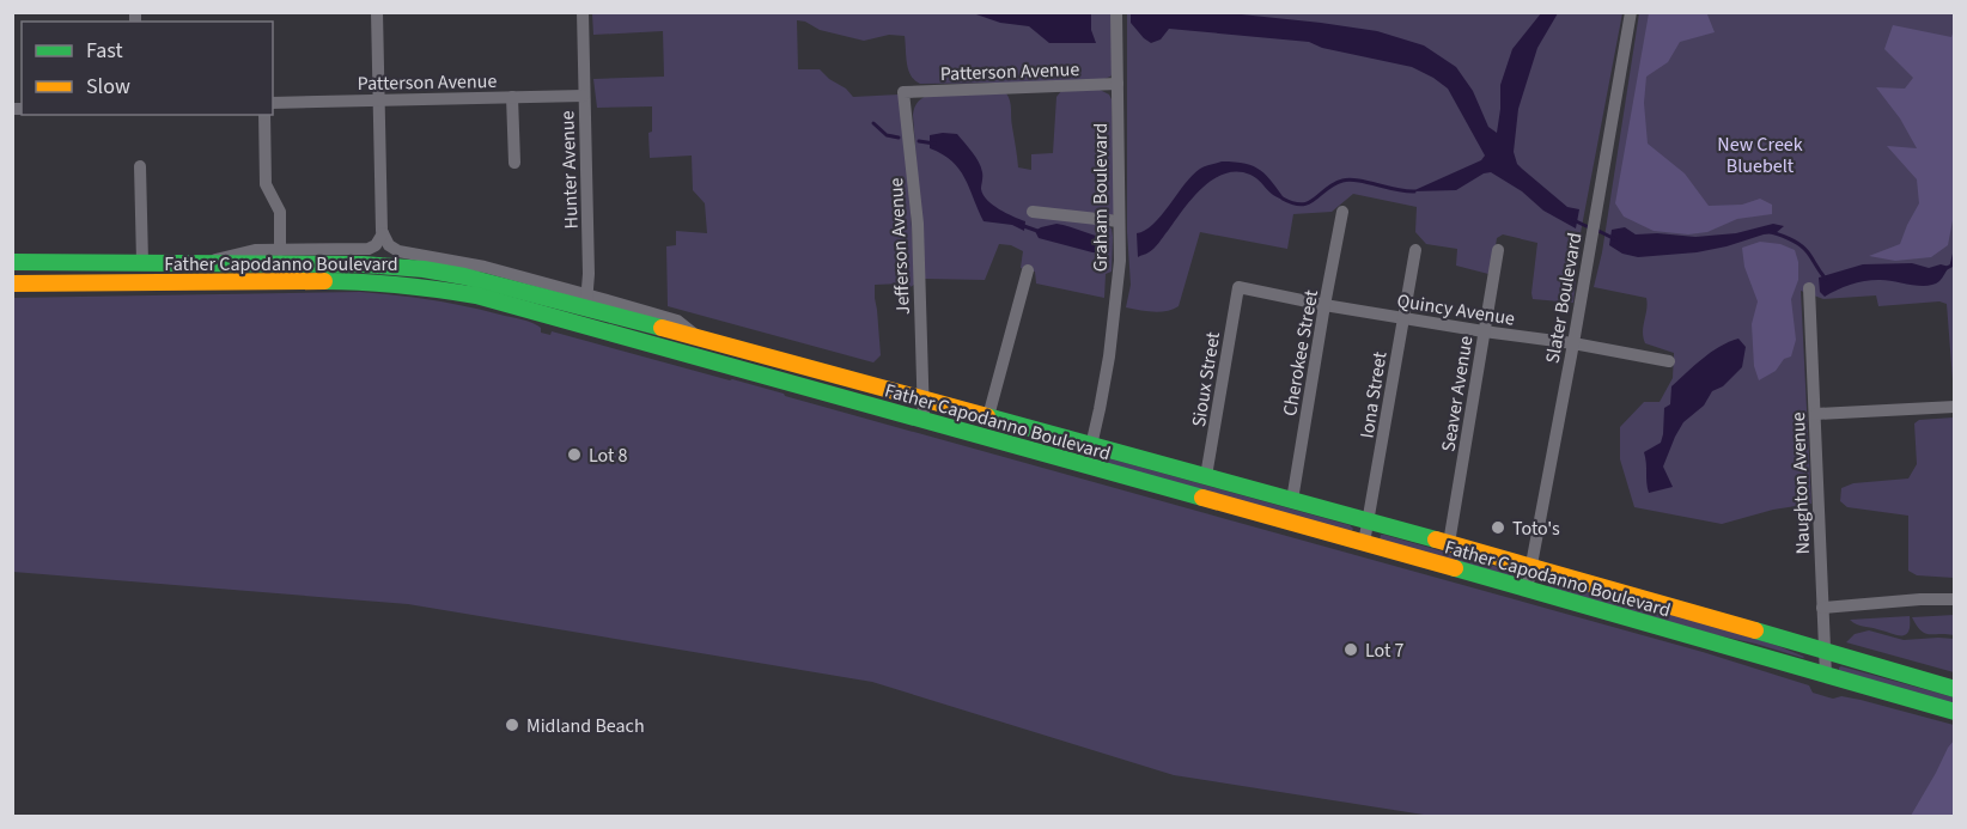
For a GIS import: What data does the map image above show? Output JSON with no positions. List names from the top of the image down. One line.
{"streets":{"main road":["Father Capodanno Boulevard"],"street":["Patterson Avenue","Hunter Avenue","Graham Boulevard","Jefferson Avenue","Slater Boulevard","Quincy Avenue","Cherokee Street","Sioux Street","Seaver Avenue","Iona Street","Naughton Avenue"]},"crossings":[["Patterson Avenue","Hunter Avenue"],["Patterson Avenue","Graham Boulevard"],["Patterson Avenue","Jefferson Avenue"],["Hunter Avenue","Father Capodanno Boulevard"],["Graham Boulevard","Father Capodanno Boulevard"],["Jefferson Avenue","Father Capodanno Boulevard"],["Father Capodanno Boulevard","Slater Boulevard"],["Father Capodanno Boulevard","Cherokee Street"],["Father Capodanno Boulevard","Sioux Street"],["Father Capodanno Boulevard","Seaver Avenue"],["Father Capodanno Boulevard","Iona Street"],["Father Capodanno Boulevard","Naughton Avenue"],["Slater Boulevard","Quincy Avenue"],["Quincy Avenue","Cherokee Street"],["Quincy Avenue","Sioux Street"],["Quincy Avenue","Seaver Avenue"],["Quincy Avenue","Iona Street"]],"parks":["New Creek Bluebelt"],"places":["Lot 8","Toto's","Lot 7","Midland Beach"],"legend":["Fast","Slow"]}
